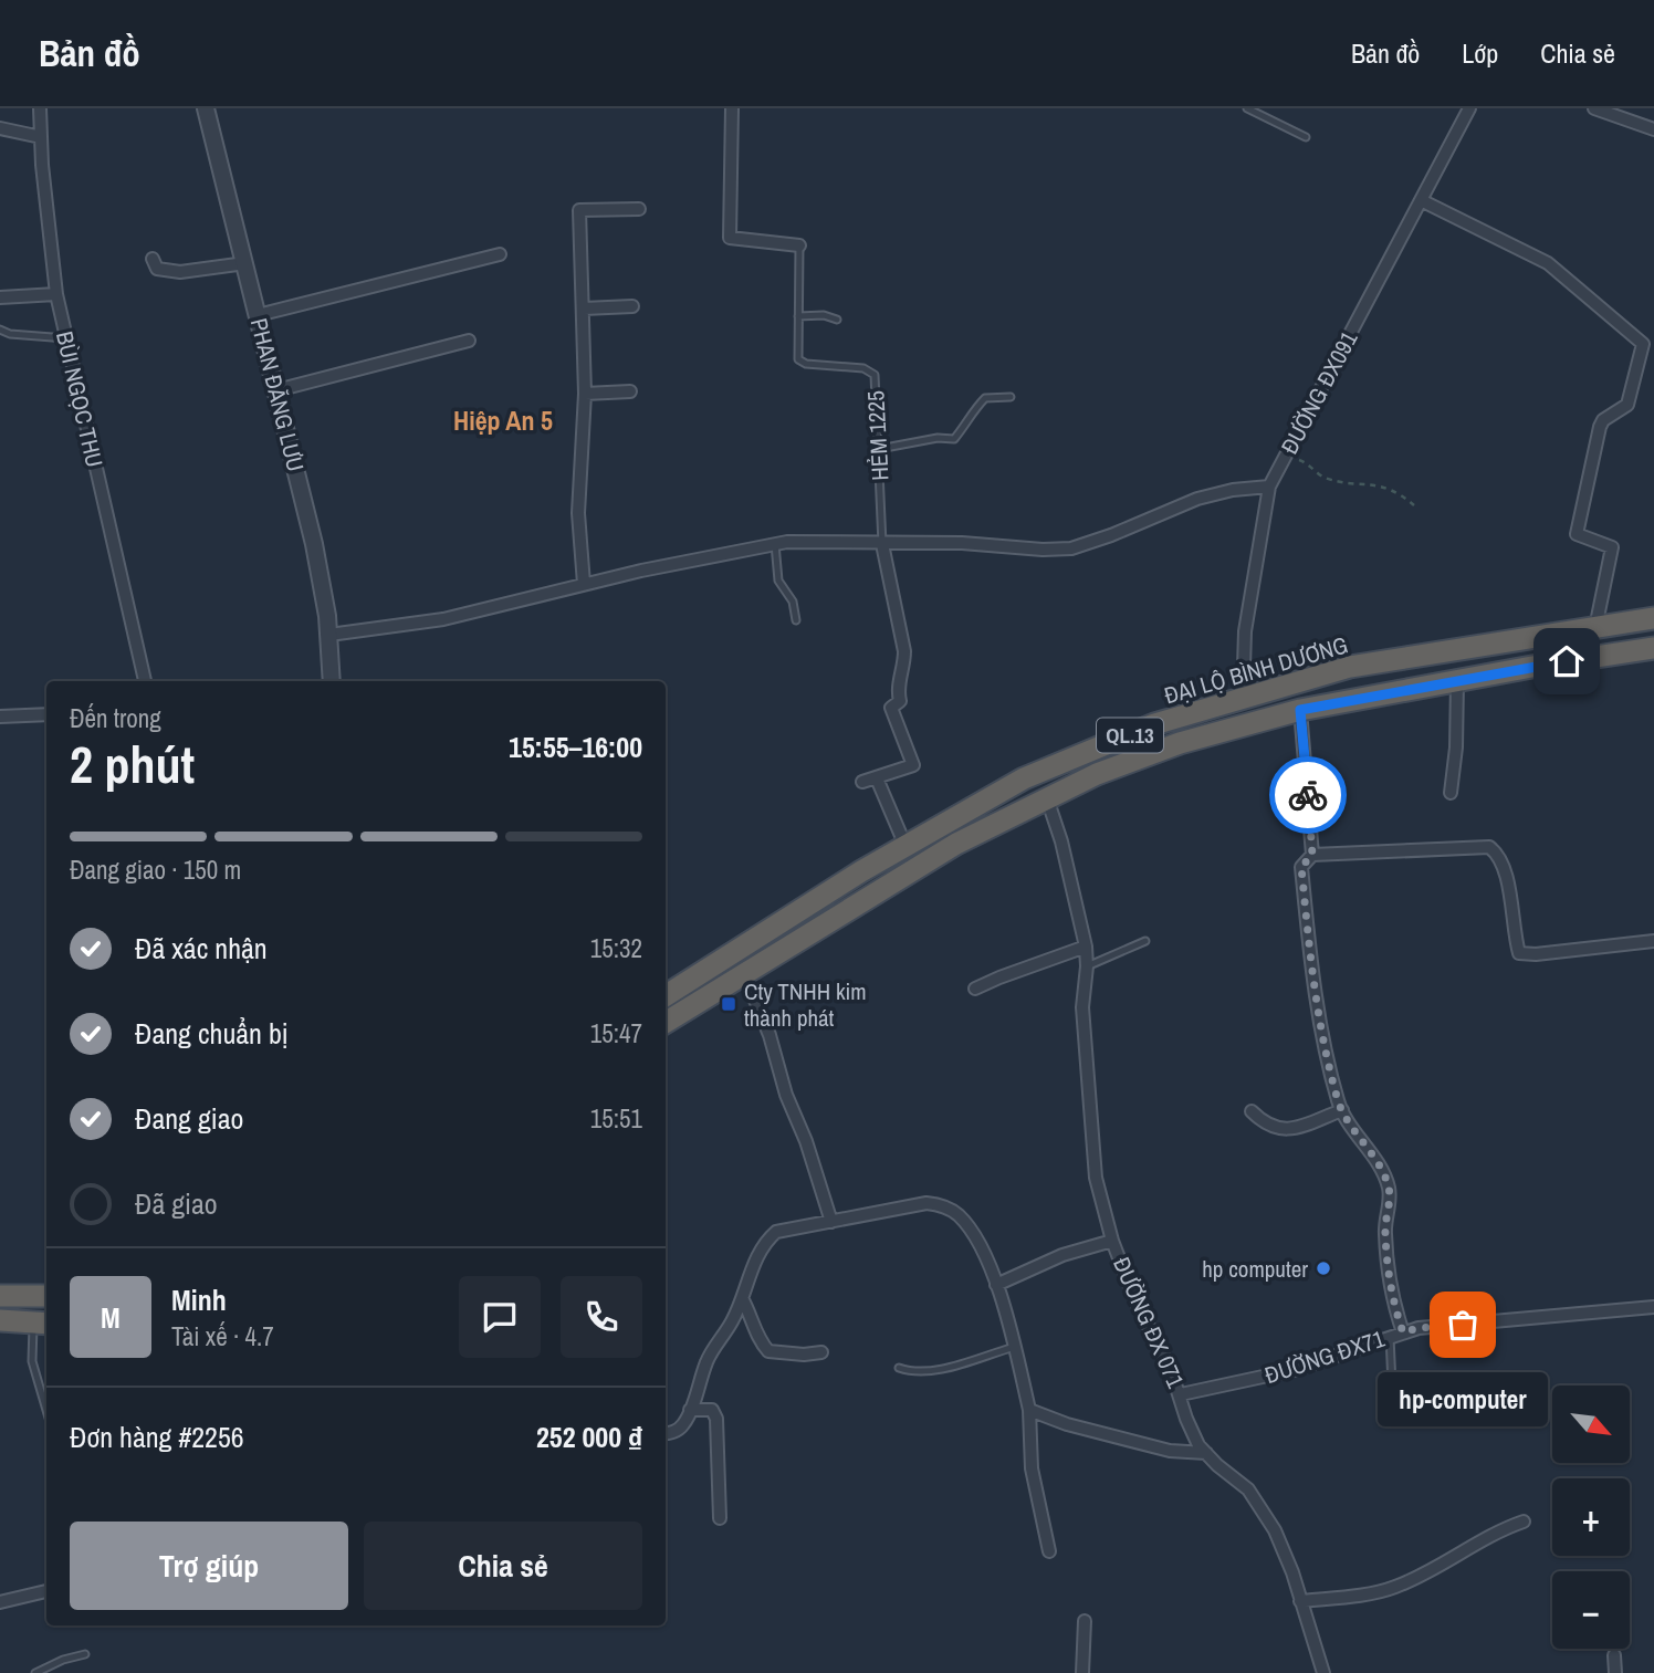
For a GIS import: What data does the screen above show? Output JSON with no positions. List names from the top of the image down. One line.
{"streets":{"highway":["ĐẠI LỘ BÌNH DƯƠNG","QL.13"],"street":["ĐƯỜNG ĐX091","PHAN ĐĂNG LƯU","BÙI NGỌC THU","HẺM 1225","ĐƯỜNG ĐX 071","ĐƯỜNG ĐX71"]},"crossings":[["ĐƯỜNG ĐX091","ĐẠI LỘ BÌNH DƯƠNG"],["QL.13","ĐƯỜNG ĐX 071"],["ĐƯỜNG ĐX 071","ĐƯỜNG ĐX71"]],"districts":["Hiệp An 5"],"places":{"transit":["Cty TNHH kim thành phát"],"other":["hp computer","hp-computer"]},"north":"bottom right","page":{"header":"Bản đồ","nav":["Bản đồ","Lớp","Chia sẻ"],"heading":["2 phút","Đến trong","15:55–16:00"],"panel":["Minh","Tài xế · 4.7","Đơn hàng #2256","252 000 ₫"],"bar":"Đang giao · 150 m","list":[["Đã xác nhận","15:32"],["Đang chuẩn bị","15:47"],["Đang giao","15:51"],"Đã giao"],"round":"M","bubble":"hp-computer","map_buttons":["+","−"],"buttons":["Trợ giúp","Chia sẻ"]}}
